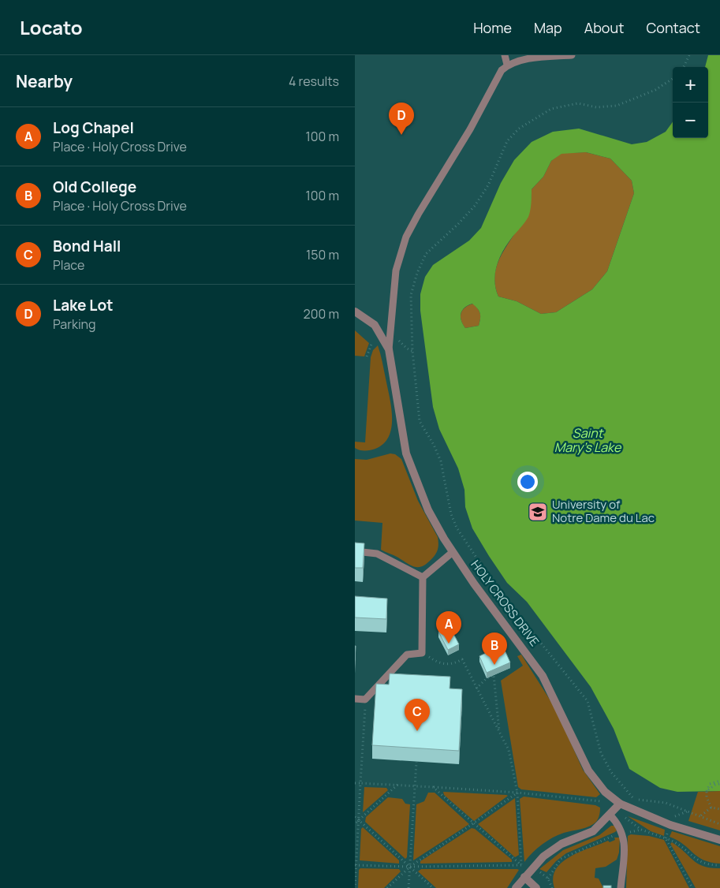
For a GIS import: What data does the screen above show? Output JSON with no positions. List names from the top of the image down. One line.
{"streets":{"street":["HOLY CROSS DRIVE"]},"water":["Saint Mary's Lake"],"places":{"school or university":["University of Notre Dame du Lac"]},"page":{"header":"Locato","nav":["Home","Map","About","Contact"],"heading":["Nearby","4 results"],"map_buttons":["+","−"],"pins":["D","A","B","C"],"list":[{"mark":"A","name":"Log Chapel","note":"Place · Holy Cross Drive","value":"100 m"},{"mark":"B","name":"Old College","note":"Place · Holy Cross Drive","value":"100 m"},{"mark":"C","name":"Bond Hall","note":"Place","value":"150 m"},{"mark":"D","name":"Lake Lot","note":"Parking","value":"200 m"}]}}
